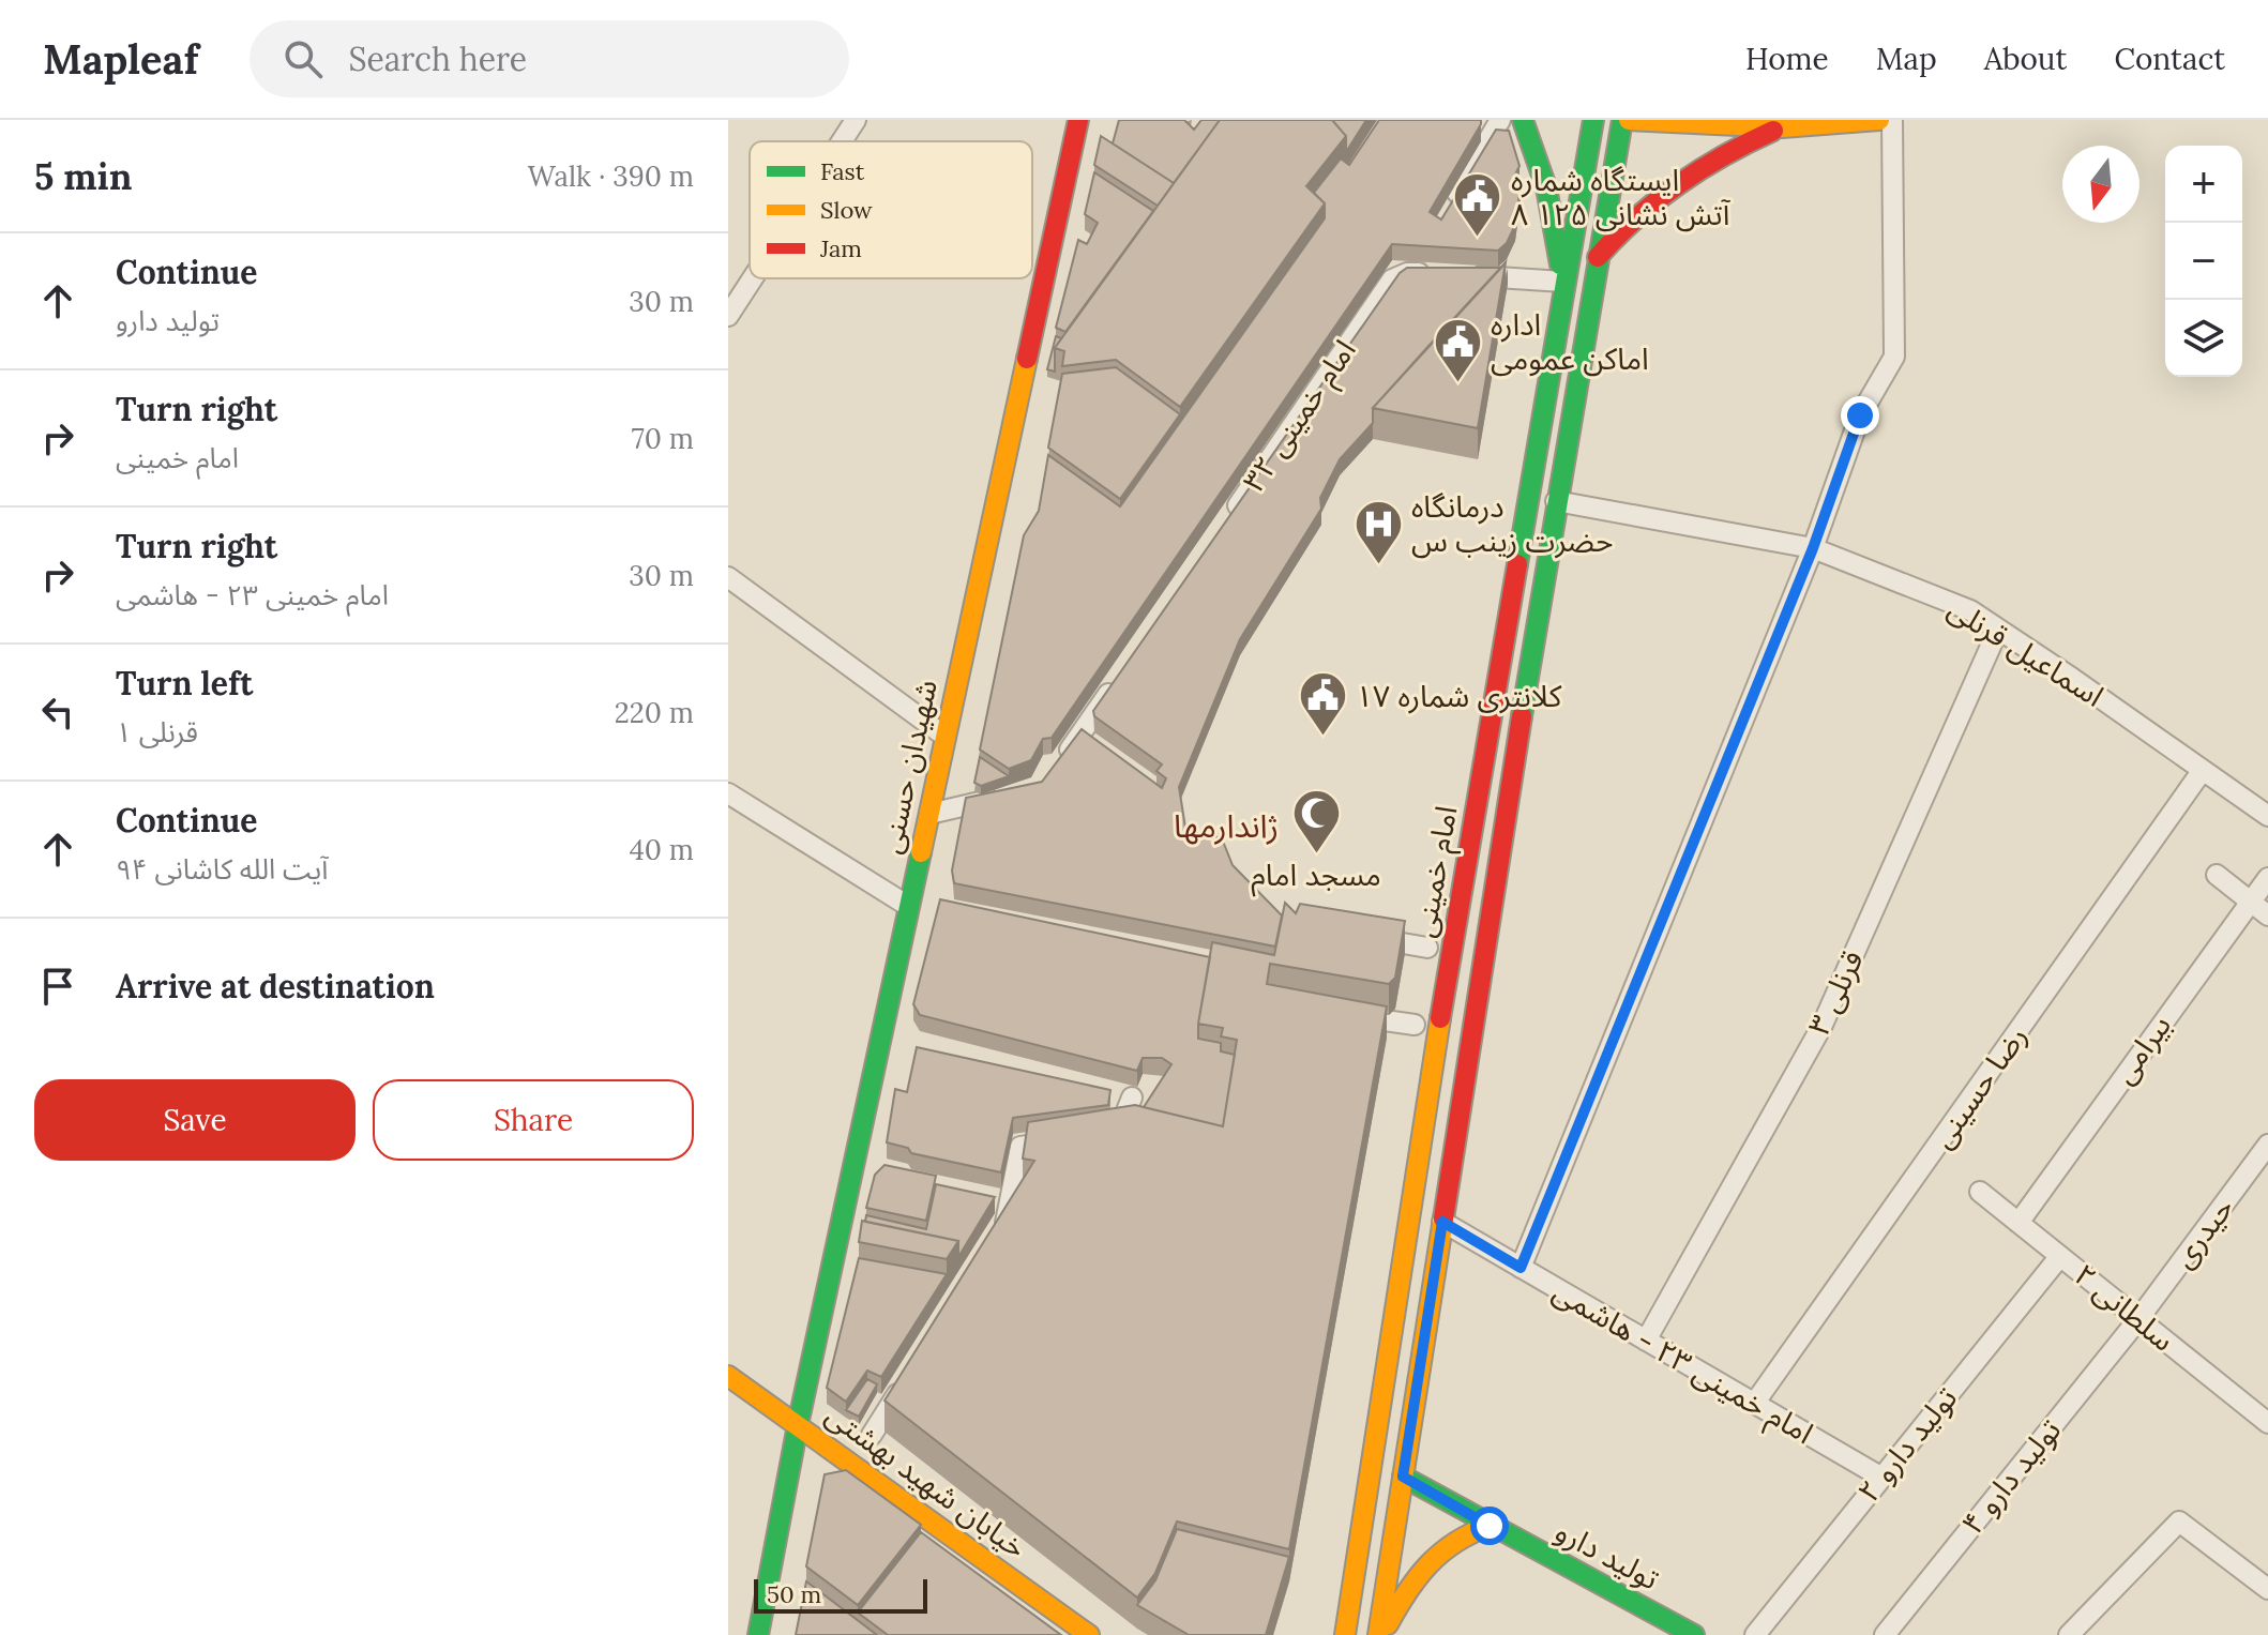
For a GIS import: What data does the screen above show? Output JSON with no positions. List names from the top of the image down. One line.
{"streets":{"main road":["شهیدان حسنی","امام خمینی","خیابان شهید بهشتی","تولید دارو"],"street":["امام خمینی ۳۲","اسماعیل قرنلی","قرنلی ۳","بیرامی","رضا حسینی","حیدری","۲ سلطانی","امام خمینی ۲۳ - هاشمی","تولید دارو ۲","تولید دارو ۴"]},"crossings":[["امام خمینی ۳۲","امام خمینی"],["اسماعیل قرنلی","امام خمینی"],["اسماعیل قرنلی","قرنلی ۳"],["اسماعیل قرنلی","رضا حسینی"],["شهیدان حسنی","خیابان شهید بهشتی"],["امام خمینی","امام خمینی ۲۳ - هاشمی"],["امام خمینی","تولید دارو"],["قرنلی ۳","امام خمینی ۲۳ - هاشمی"],["بیرامی","۲ سلطانی"],["رضا حسینی","امام خمینی ۲۳ - هاشمی"],["حیدری","۲ سلطانی"],["حیدری","تولید دارو ۴"],["۲ سلطانی","تولید دارو ۲"],["۲ سلطانی","تولید دارو ۴"],["امام خمینی ۲۳ - هاشمی","تولید دارو ۲"]],"districts":["ژاندارمها"],"places":{"public building":["ایستگاه شماره ۸ آتش نشانی ۱۲۵","اداره اماکن عمومی","کلانتری شماره ۱۷"],"hospital":["درمانگاه حضرت زینب س"],"mosque":["مسجد امام"]},"legend":["Fast","Slow","Jam"],"scale_bar":"50 m","north":"bottom","page":{"header":"Mapleaf","search":"Search here","nav":["Home","Map","About","Contact"],"heading":["5 min","Walk · 390 m"],"map_buttons":["+","−"],"list":[["Continue","تولید دارو","30 m"],["Turn right","امام خمینی","70 m"],["Turn right","امام خمینی ۲۳ - هاشمی","30 m"],["Turn left","قرنلی ۱","220 m"],["Continue","آیت الله کاشانی ۹۴","40 m"],"Arrive at destination"],"buttons":["Save","Share"],"scale":"50 m"}}
